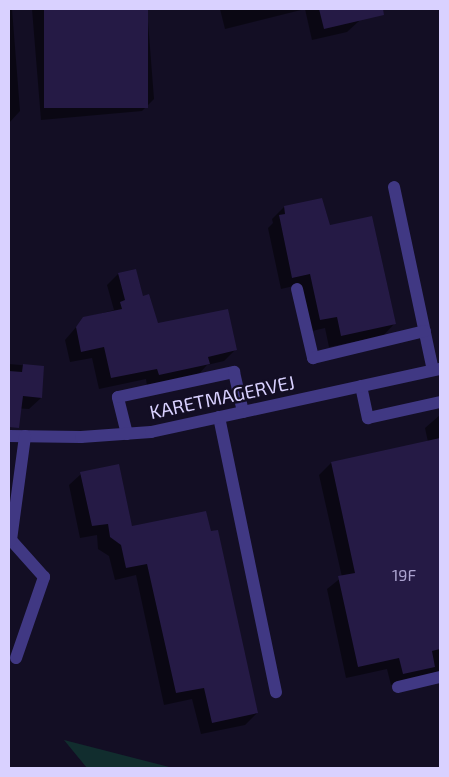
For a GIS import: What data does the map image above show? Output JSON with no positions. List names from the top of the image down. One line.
{"streets":{"street":["KARETMAGERVEJ"]},"house_numbers":["19F"]}
